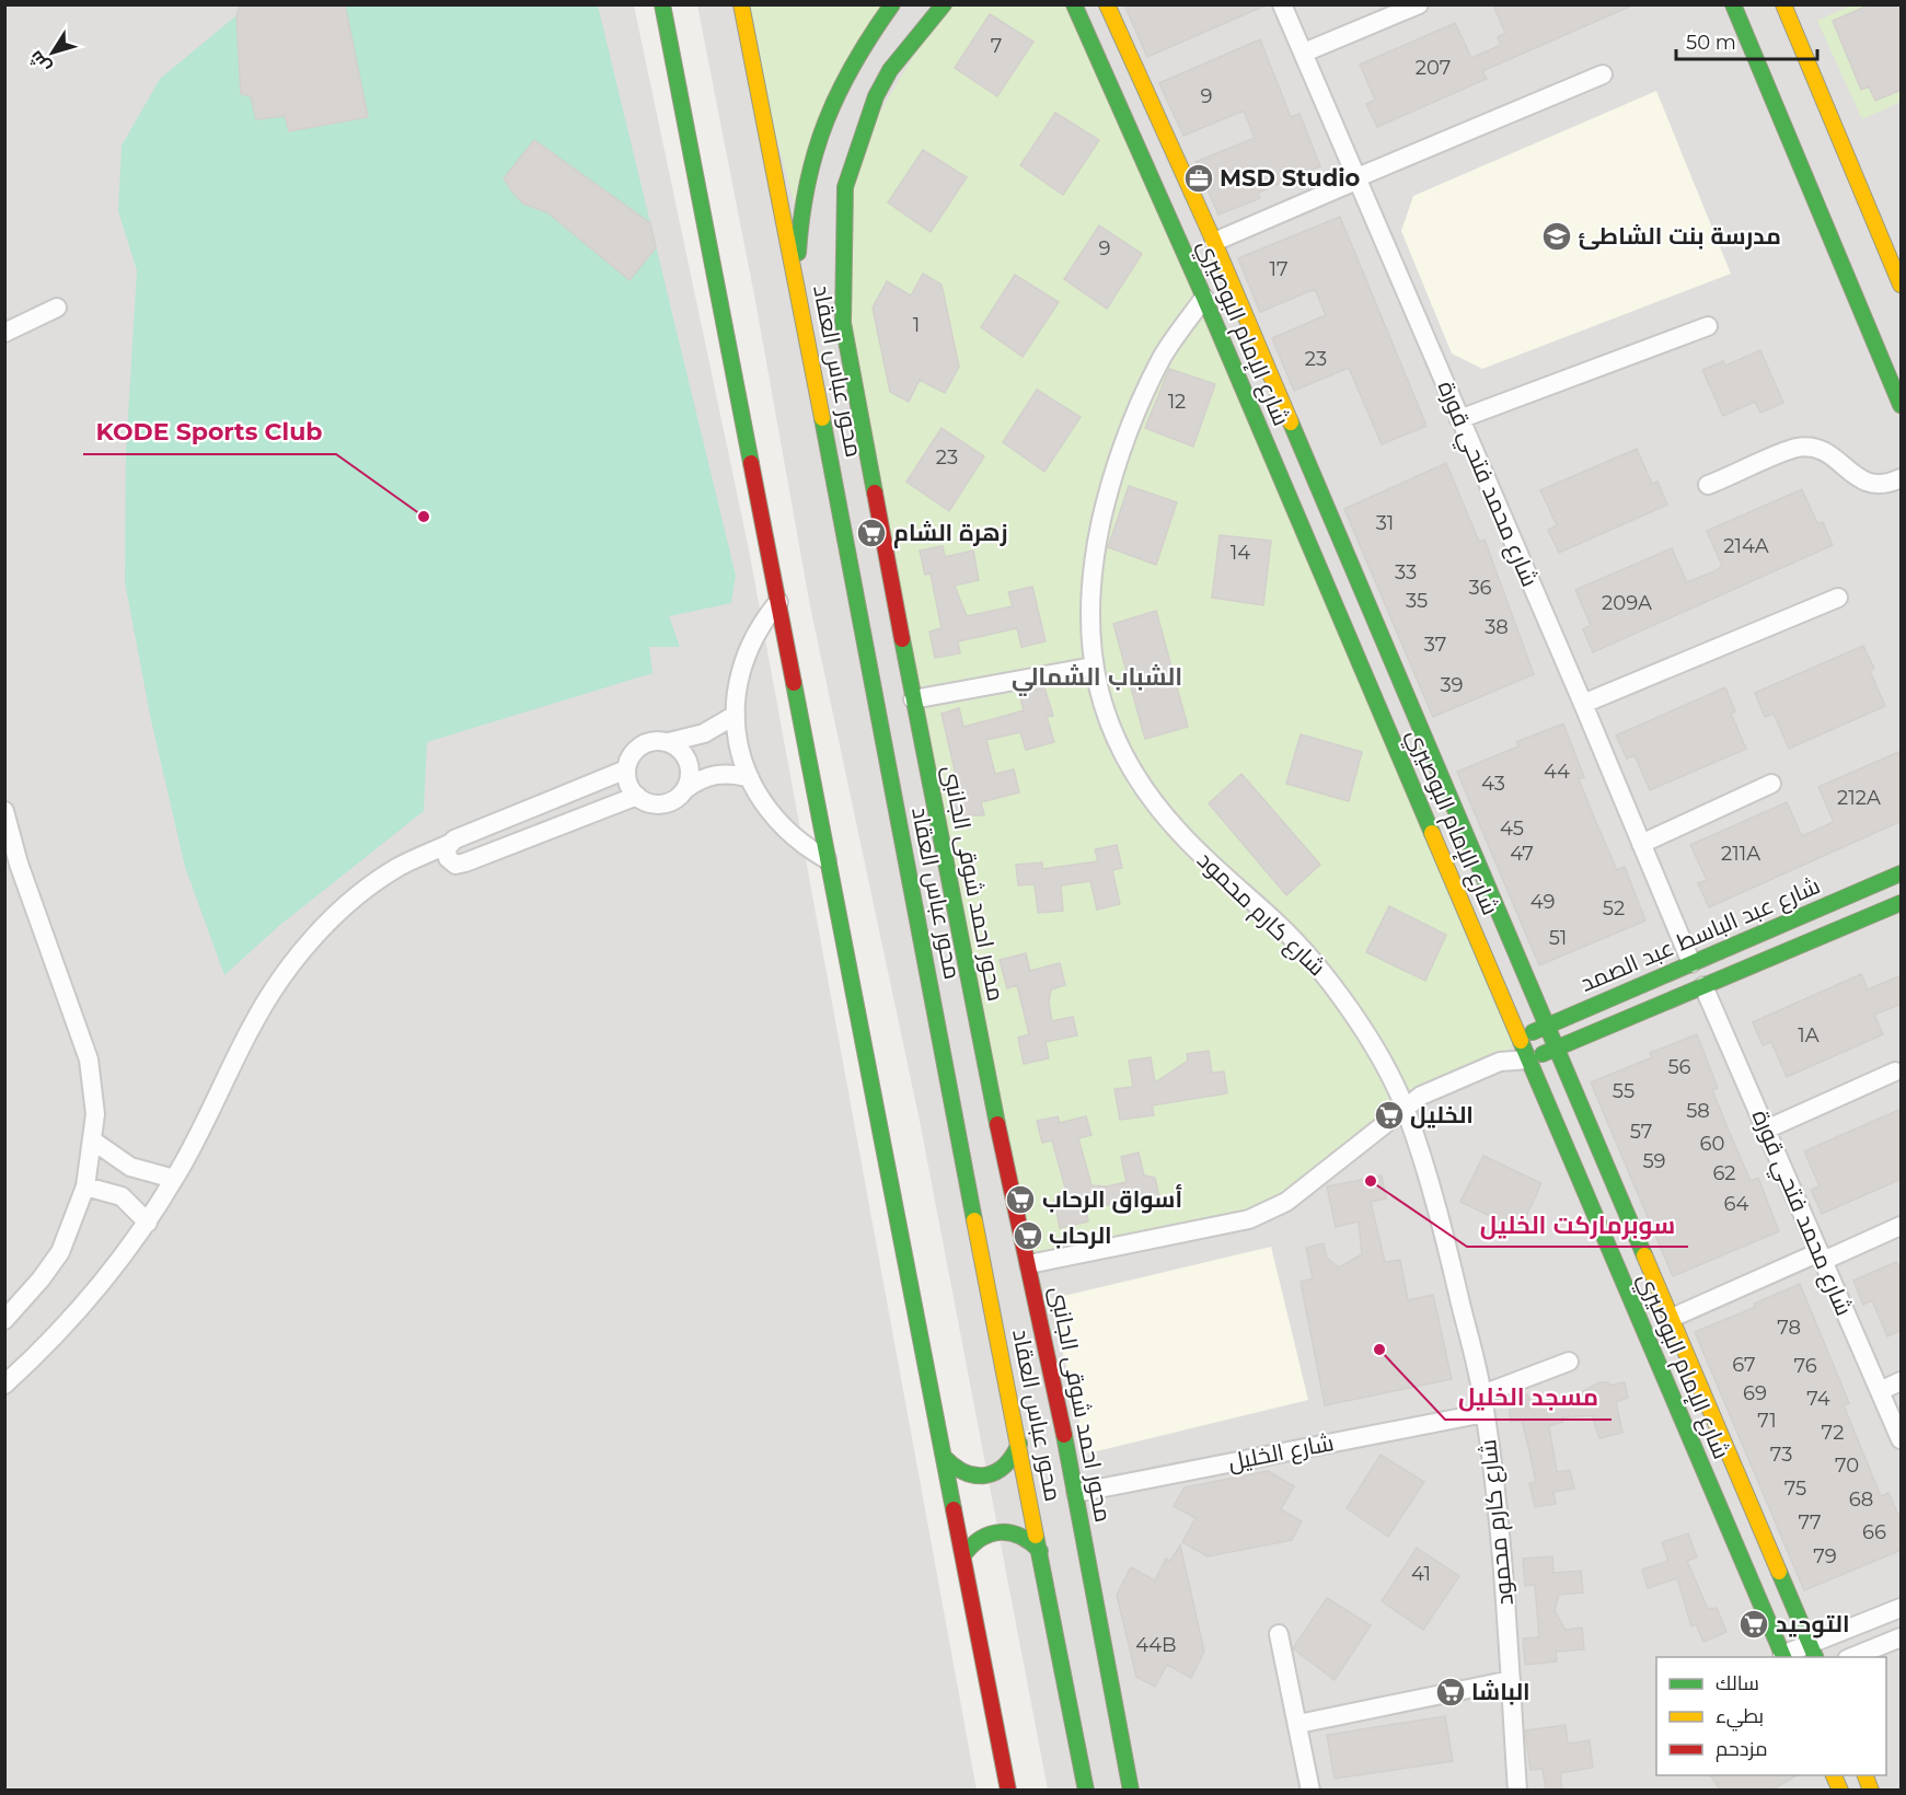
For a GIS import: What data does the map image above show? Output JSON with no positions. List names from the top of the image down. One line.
{"streets":{"street":["شارع الإمام البوصيري","محور عباس العقاد","شارع محمد فتحي قورة","محور احمد شوقى الجانبى","شارع كارم محمود","شارع عبد الباسط عبد الصمد","شارع الخليل"]},"crossings":[["شارع الإمام البوصيري","شارع كارم محمود"],["شارع الإمام البوصيري","شارع عبد الباسط عبد الصمد"],["شارع محمد فتحي قورة","شارع عبد الباسط عبد الصمد"],["محور احمد شوقى الجانبى","شارع الخليل"],["شارع كارم محمود","شارع الخليل"]],"districts":["الشباب الشمالي"],"places":{"office":["MSD Studio"],"school or university":["مدرسة بنت الشاطئ"],"other":["KODE Sports Club","سوبرماركت الخليل","مسجد الخليل"],"supermarket":["زهرة الشام","الخليل","أسواق الرحاب","الرحاب","التوحيد","الباشا"]},"house_numbers":["7","207","9","9","17","1","23","12","23","31","214A","14","33","36","35","209A","38","37","39","44","43","212A","45","47","211A","49","52","51","1A","56","55","58","57","60","59","62","64","78","67","76","69","74","71","72","73","70","75","68","77","66","79","41","44B"],"legend":["سالك","بطيء","مزدحم"],"scale_bar":"50 m","north":"bottom left"}
